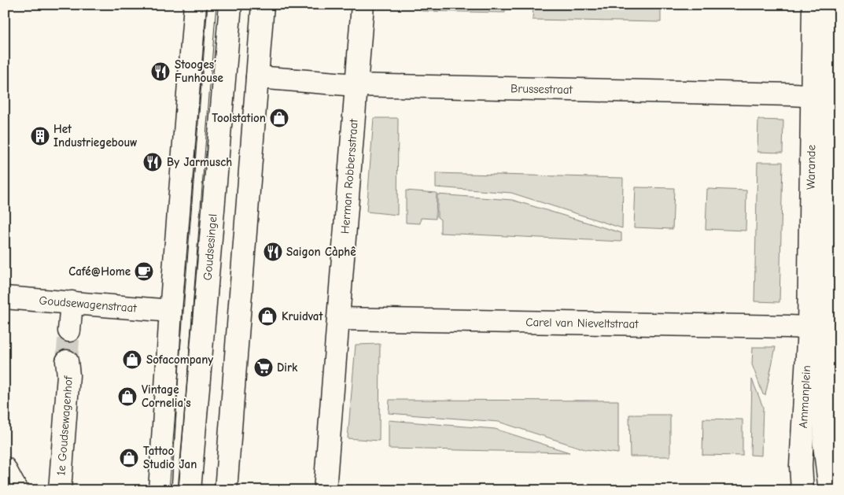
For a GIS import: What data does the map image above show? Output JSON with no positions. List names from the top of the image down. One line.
{"streets":{"street":["Brussestraat","Warande","Herman Robbersstraat","Goudsesingel","Goudsewagenstraat","Carel van Nieveltstraat","Ammanplein","1e Goudsewagenhof"]},"crossings":[["Brussestraat","Warande"],["Brussestraat","Herman Robbersstraat"],["Warande","Carel van Nieveltstraat"],["Warande","Ammanplein"],["Herman Robbersstraat","Carel van Nieveltstraat"],["Carel van Nieveltstraat","Ammanplein"]],"places":{"restaurant":["Stooges’ Funhouse","By Jarmusch","Saigon Càphê"],"shop":["Toolstation","Kruidvat","Sofacompany","Vintage Cornelia's","Tattoo Studio Jan"],"building":["Het Industriegebouw"],"cafe":["Café@Home"],"supermarket":["Dirk"]}}
